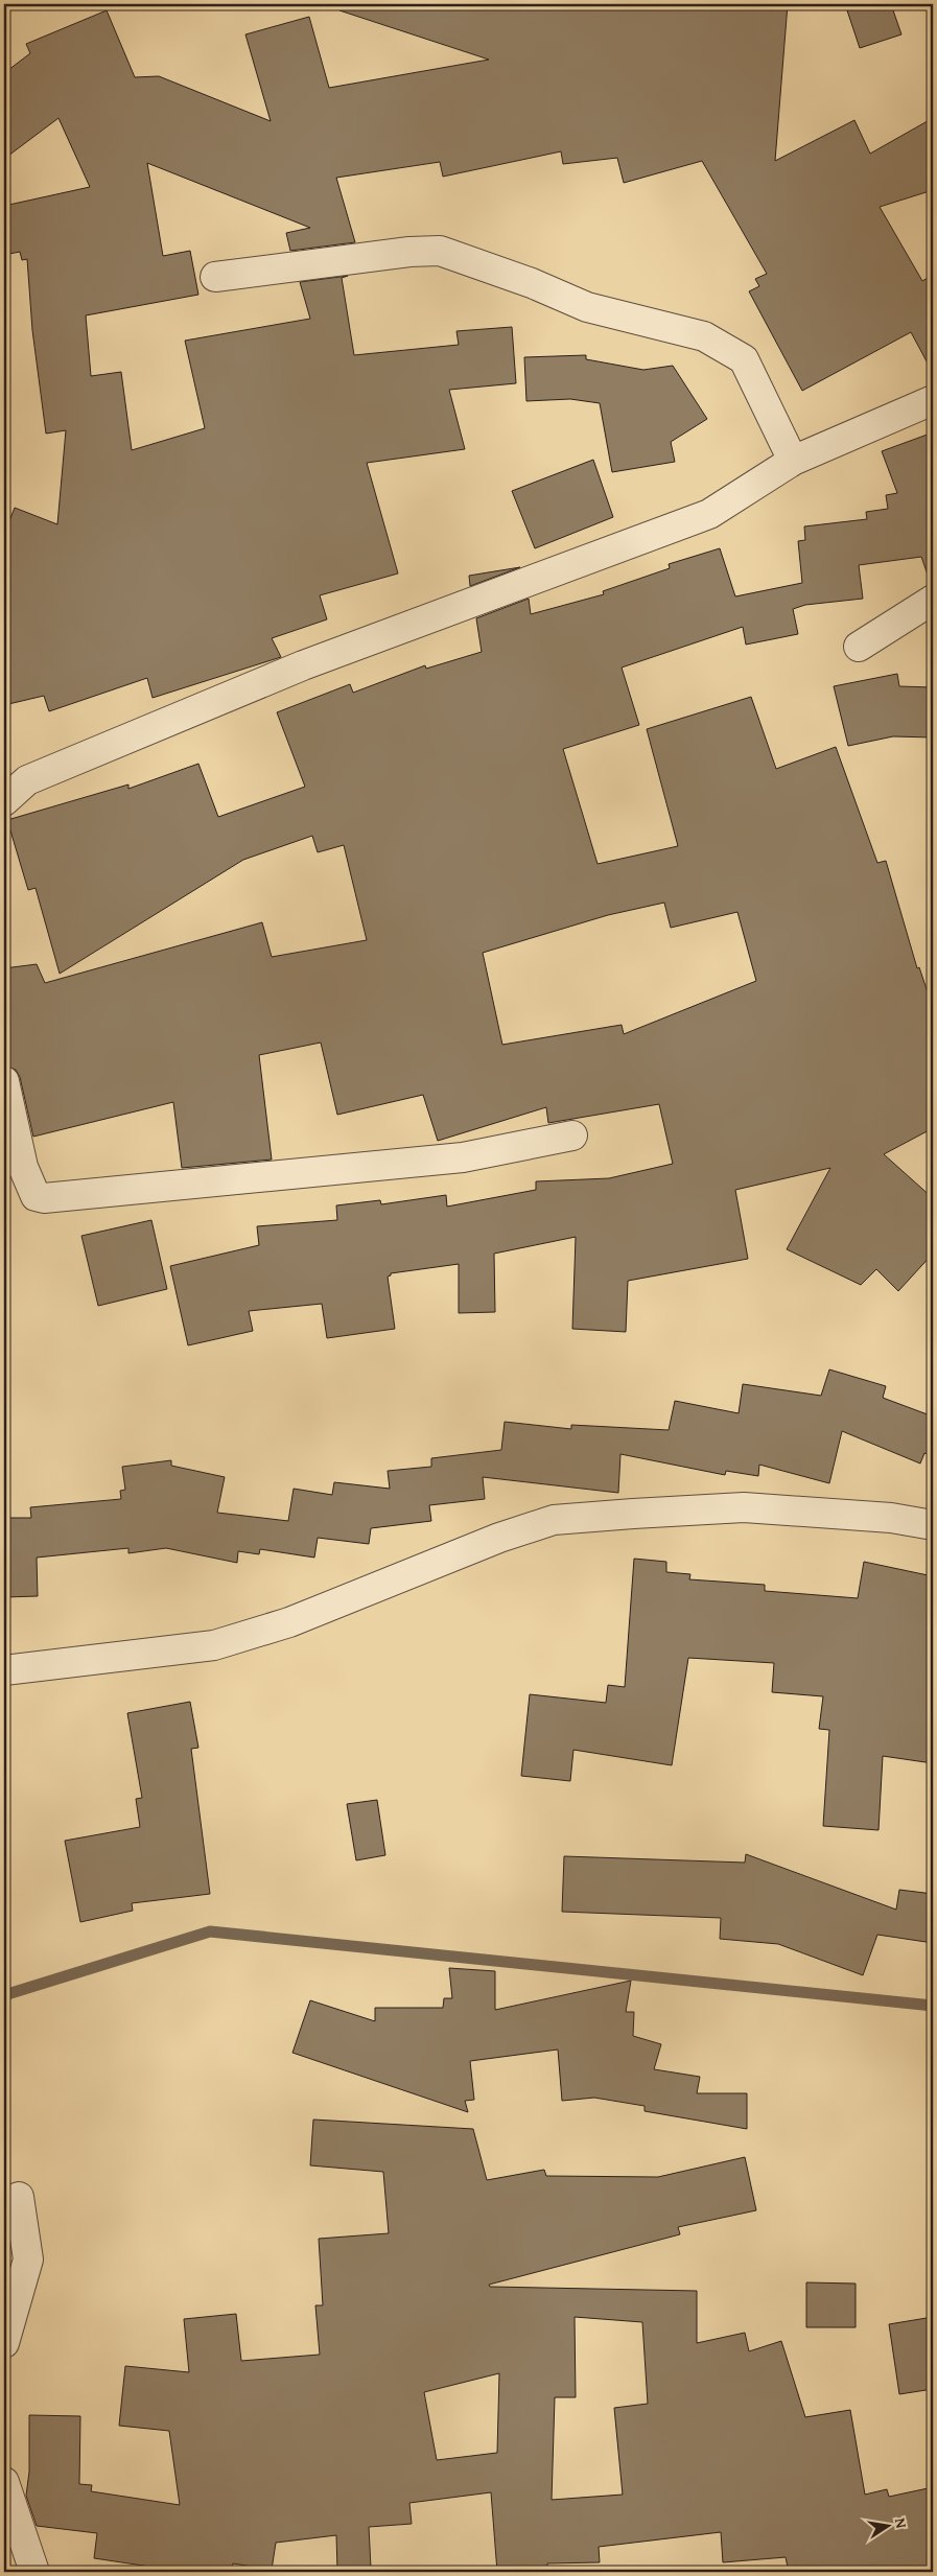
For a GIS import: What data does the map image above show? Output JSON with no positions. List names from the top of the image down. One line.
{"north":"right"}
